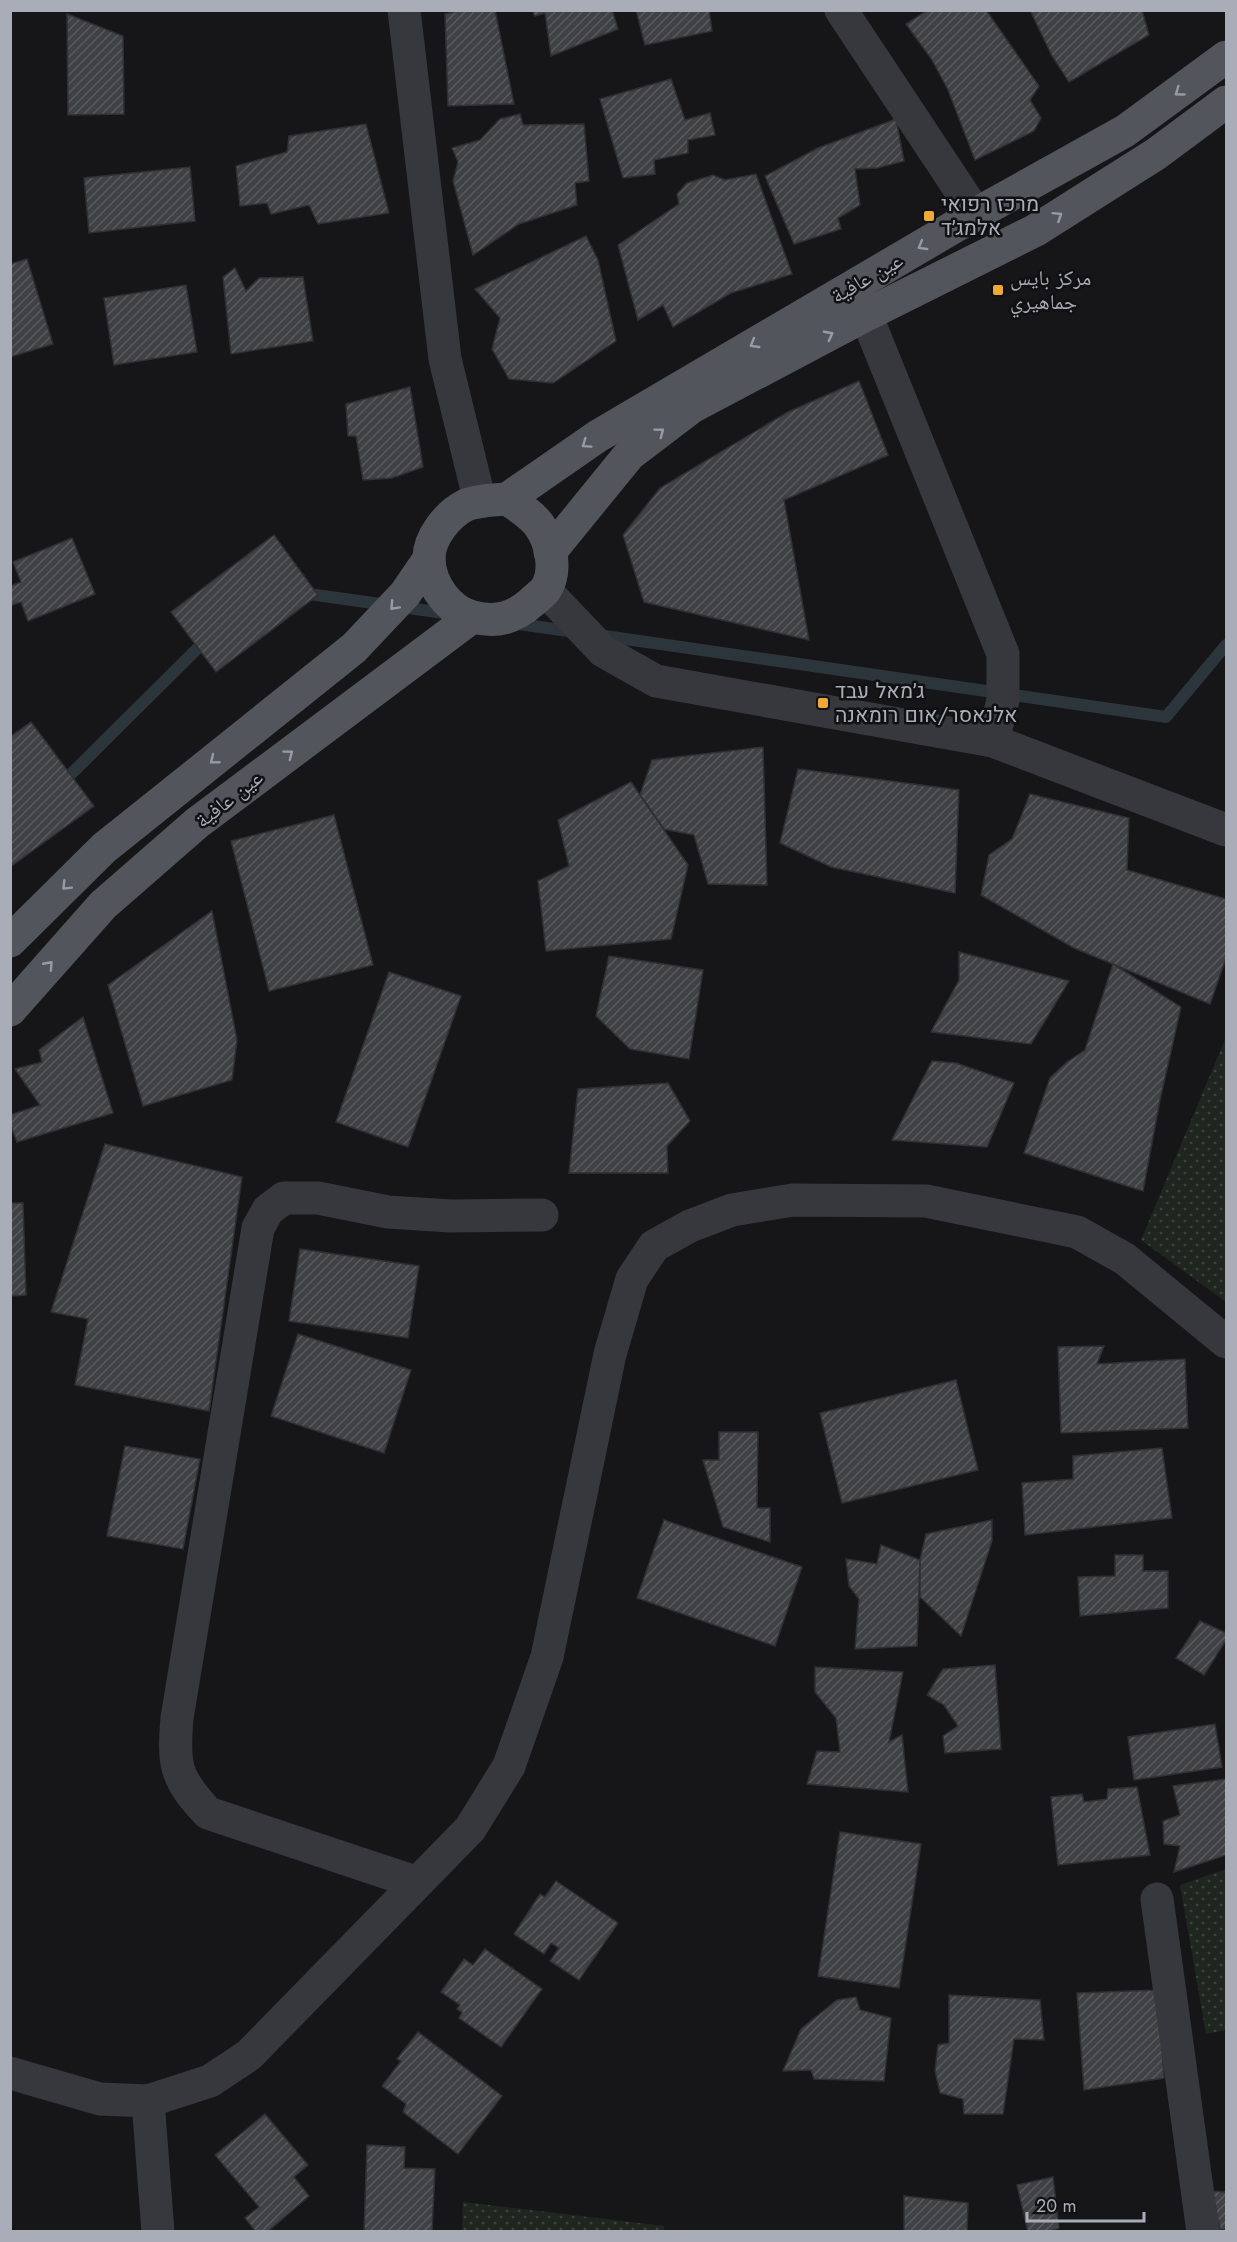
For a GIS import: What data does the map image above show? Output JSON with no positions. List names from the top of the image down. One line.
{"streets":{"main road":["عين عافية"]},"places":{"transit":["מרכז רפואי אלמג׳ד","مركز بايس جماهيري","ג׳מאל עבד אלנאסר/אום רומאנה"]},"scale_bar":"20 m"}
